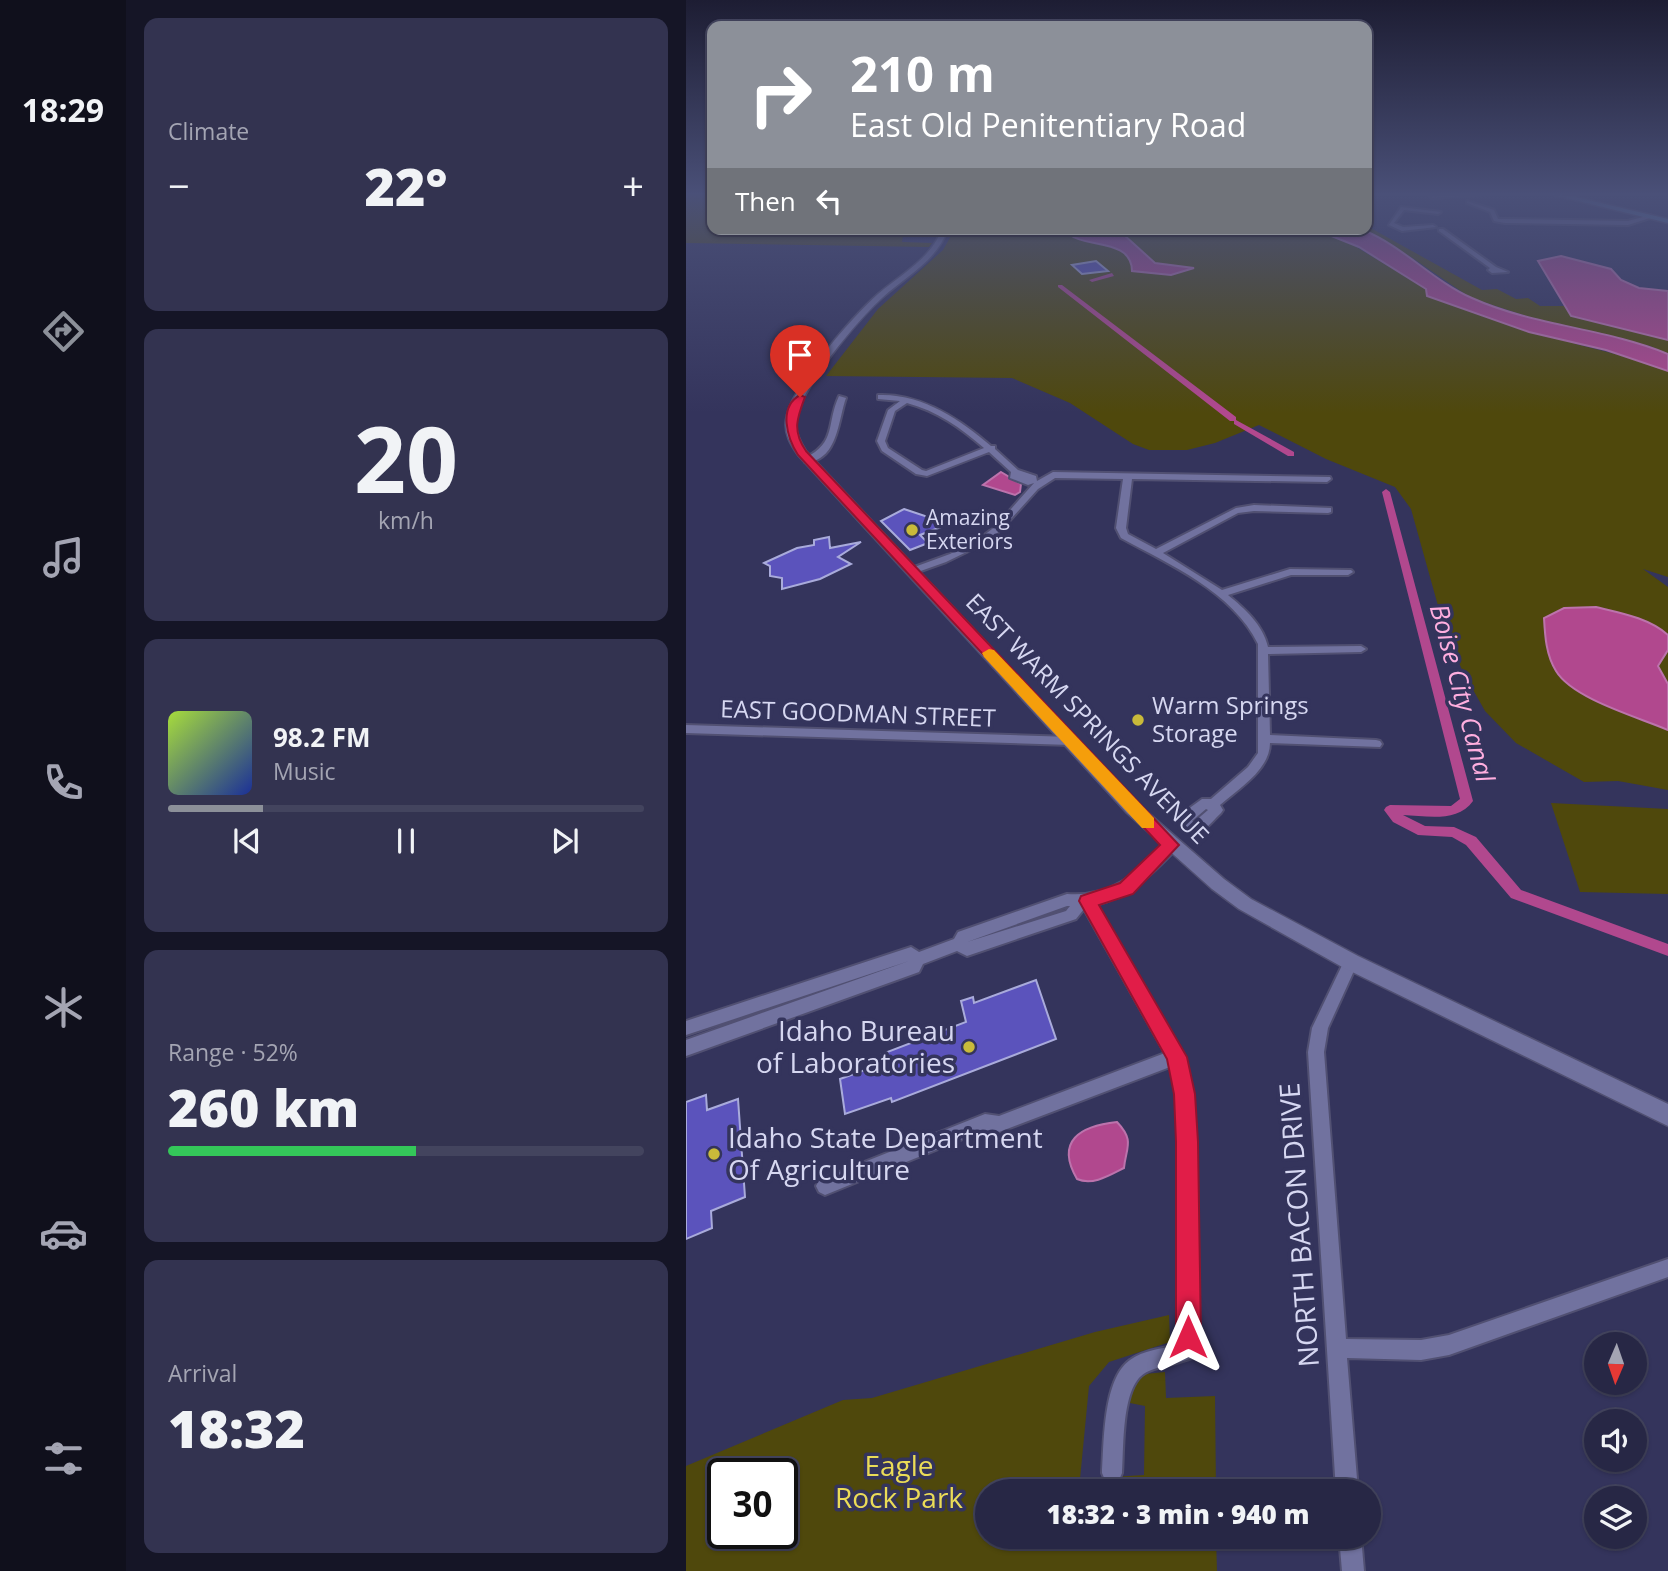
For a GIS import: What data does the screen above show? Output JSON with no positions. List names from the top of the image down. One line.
{"streets":{"street":["EAST GOODMAN STREET","EAST WARM SPRINGS AVENUE","NORTH BACON DRIVE"]},"crossings":[["EAST GOODMAN STREET","EAST WARM SPRINGS AVENUE"],["EAST WARM SPRINGS AVENUE","NORTH BACON DRIVE"]],"water":["Boise City Canal"],"parks":["Eagle Rock Park"],"places":["Amazing Exteriors","Warm Springs Storage","Idaho Bureau of Laboratories","Idaho State Department Of Agriculture"],"north":"bottom","page":{"tabs":"18:29","tile":["Climate",["20","km/h"],["Range · 52%","260 km"],["Arrival","18:32"]],"turn":["210 m","East Old Penitentiary Road"],"heat":["−","22°","+"],"then":"Then","song":["98.2 FM","Music"],"limit":"30","trip":"18:32 · 3 min · 940 m"}}
